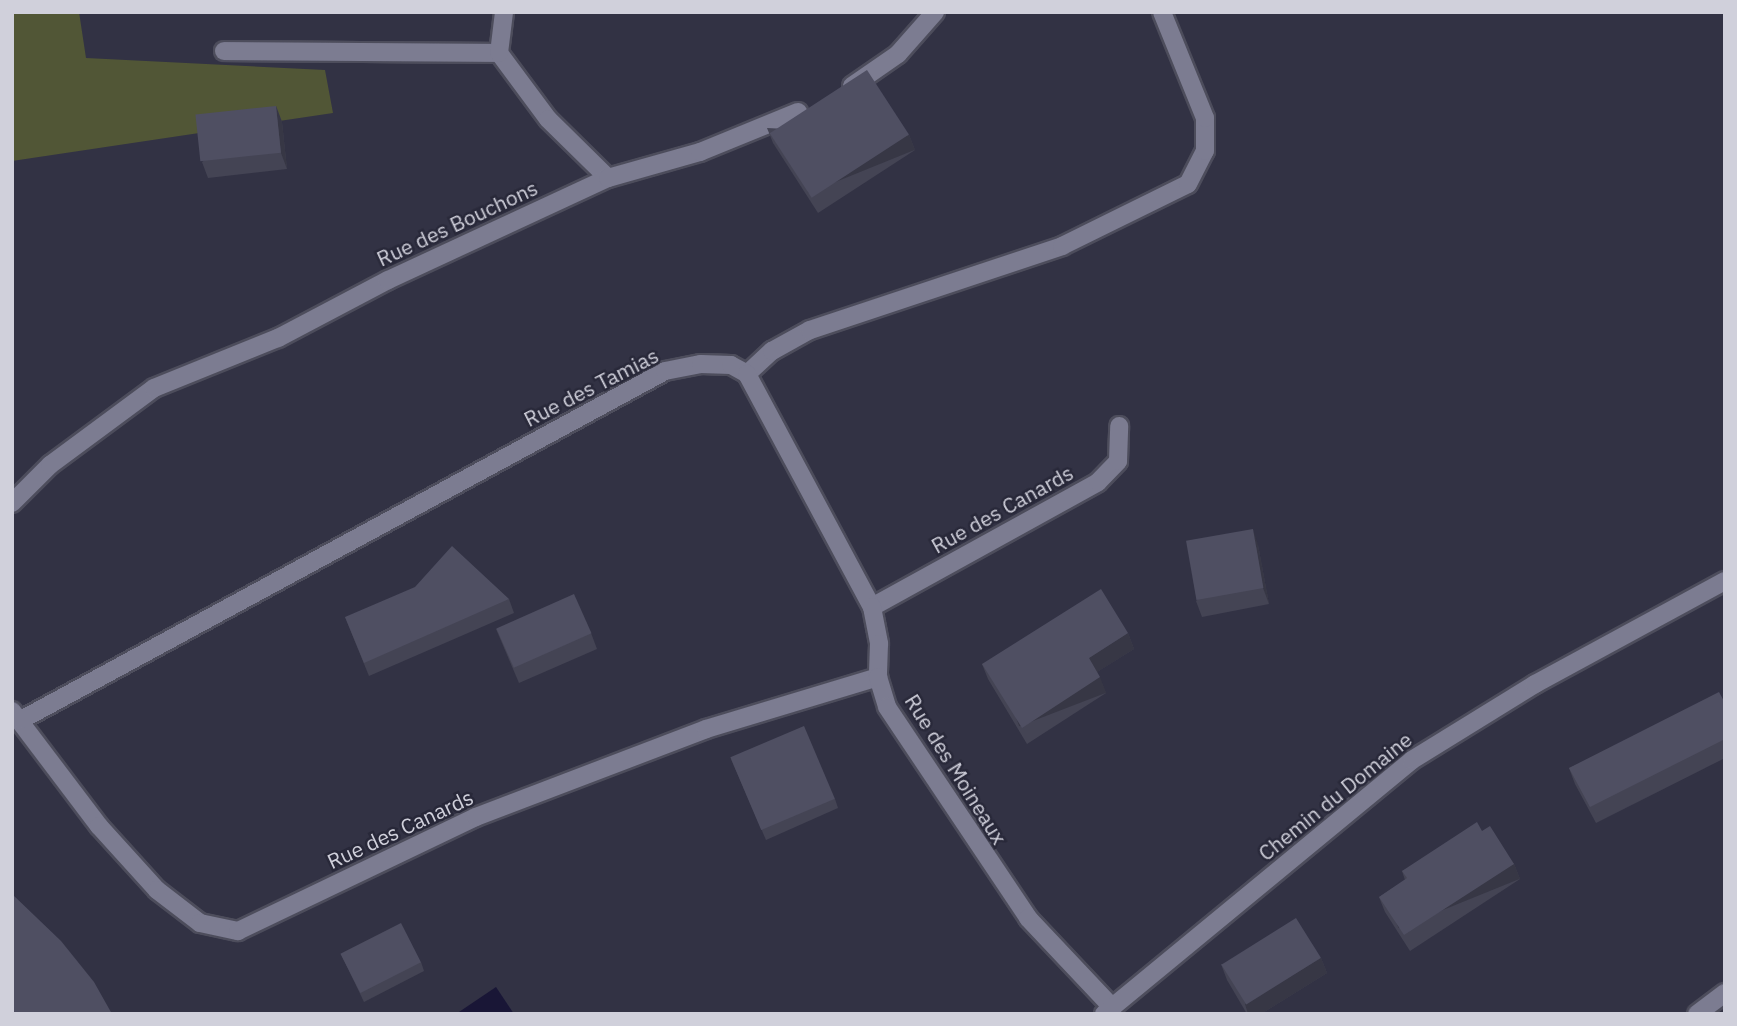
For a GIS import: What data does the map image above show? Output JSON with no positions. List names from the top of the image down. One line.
{"streets":{"street":["Rue des Bouchons","Rue des Tamias","Rue des Canards","Rue des Moineaux","Chemin du Domaine"]},"crossings":[["Rue des Tamias","Rue des Canards"],["Rue des Tamias","Rue des Moineaux"],["Rue des Canards","Rue des Moineaux"],["Rue des Moineaux","Chemin du Domaine"]]}
